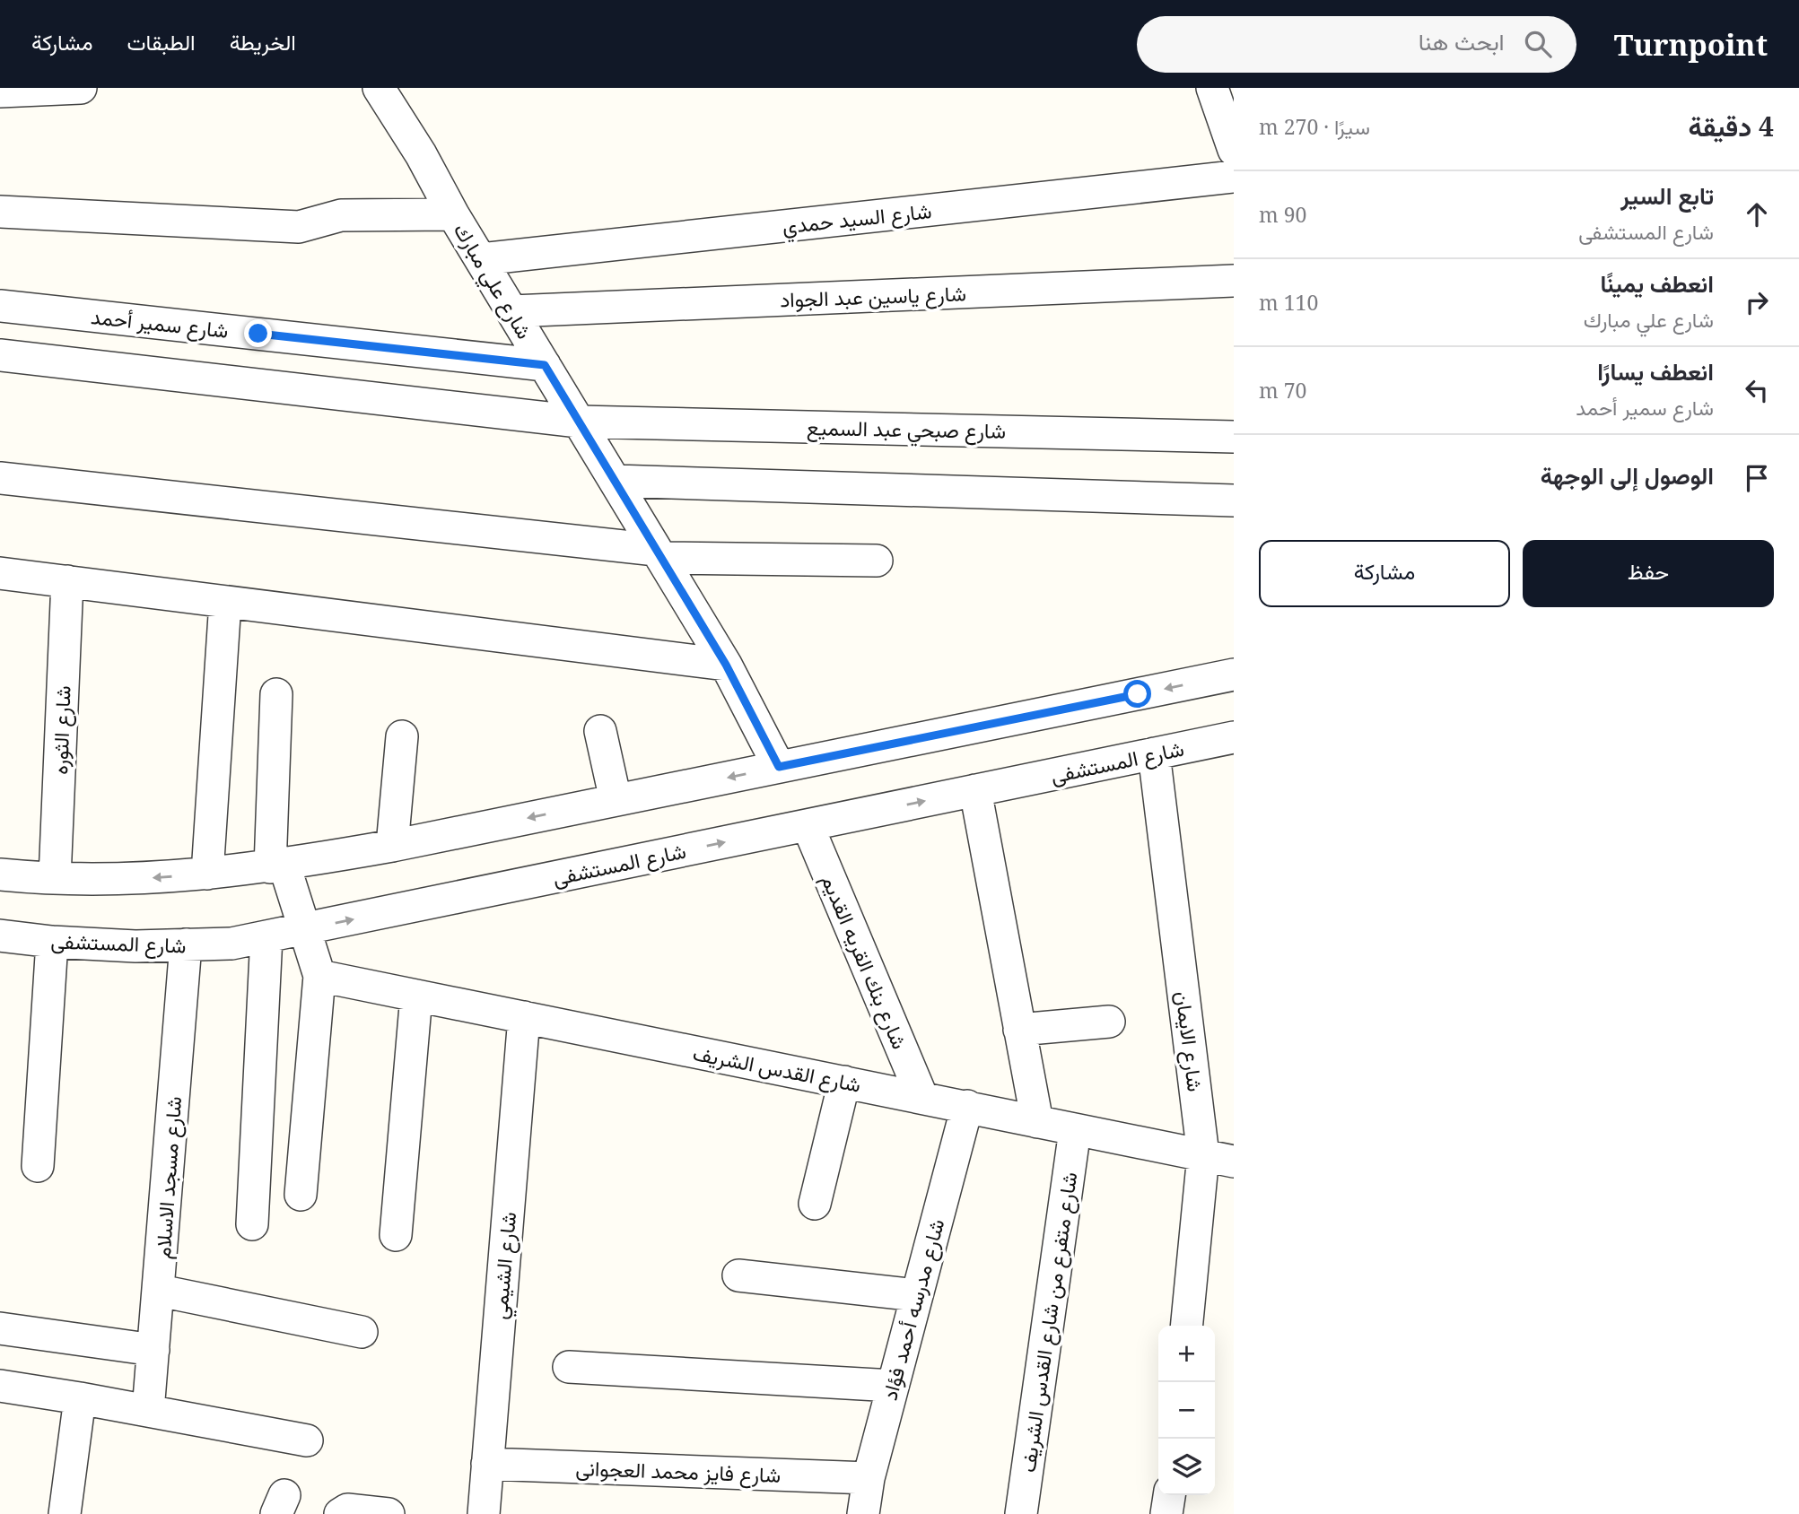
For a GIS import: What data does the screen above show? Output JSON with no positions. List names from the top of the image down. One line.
{"streets":{"street":["شارع السيد حمدي","شارع علي مبارك","شارع ياسين عبد الجواد","شارع سمير أحمد","شارع صبحي عبد السميع","شارع الثوره","شارع المستشفى","شارع بنك القريه القديم","شارع الايمان","شارع القدس الشريف","شارع مسجد الاسلام","شارع الشيمي","شارع مدرسه أحمد فؤاد","شارع متفرع من شارع القدس الشريف","شارع فايز محمد العجوانى"]},"crossings":[["شارع السيد حمدي","شارع علي مبارك"],["شارع علي مبارك","شارع ياسين عبد الجواد"],["شارع علي مبارك","شارع سمير أحمد"],["شارع علي مبارك","شارع صبحي عبد السميع"],["شارع المستشفى","شارع بنك القريه القديم"],["شارع المستشفى","شارع الايمان"],["شارع المستشفى","شارع مسجد الاسلام"],["شارع بنك القريه القديم","شارع القدس الشريف"],["شارع الايمان","شارع القدس الشريف"],["شارع القدس الشريف","شارع الشيمي"],["شارع القدس الشريف","شارع مدرسه أحمد فؤاد"],["شارع القدس الشريف","شارع متفرع من شارع القدس الشريف"],["شارع الشيمي","شارع فايز محمد العجوانى"],["شارع مدرسه أحمد فؤاد","شارع فايز محمد العجوانى"]],"page":{"header":"Turnpoint","search":"ابحث هنا","nav":["الخريطة","الطبقات","مشاركة"],"heading":["4 دقيقة","سيرًا · 270 m"],"list":[["تابع السير","شارع المستشفى","90 m"],["انعطف يمينًا","شارع علي مبارك","110 m"],["انعطف يسارًا","شارع سمير أحمد","70 m"],"الوصول إلى الوجهة"],"buttons":["حفظ","مشاركة"],"map_buttons":["+","−"]}}
